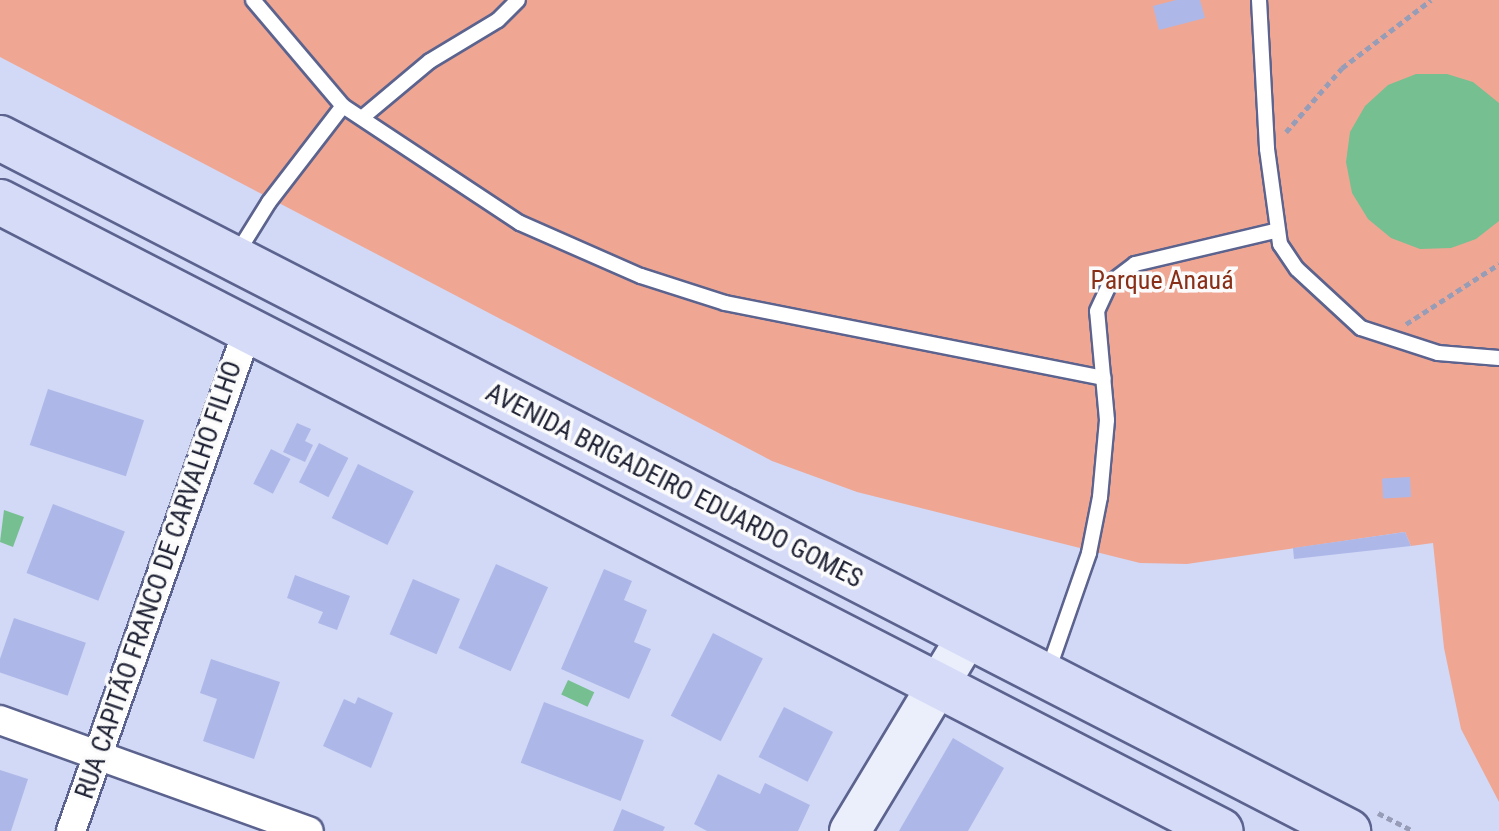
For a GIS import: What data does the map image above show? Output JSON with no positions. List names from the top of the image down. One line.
{"streets":{"main road":["AVENIDA BRIGADEIRO EDUARDO GOMES"],"street":["RUA CAPITÃO FRANCO DE CARVALHO FILHO"]},"crossings":[["AVENIDA BRIGADEIRO EDUARDO GOMES","RUA CAPITÃO FRANCO DE CARVALHO FILHO"]],"parks":["Parque Anauá"]}
